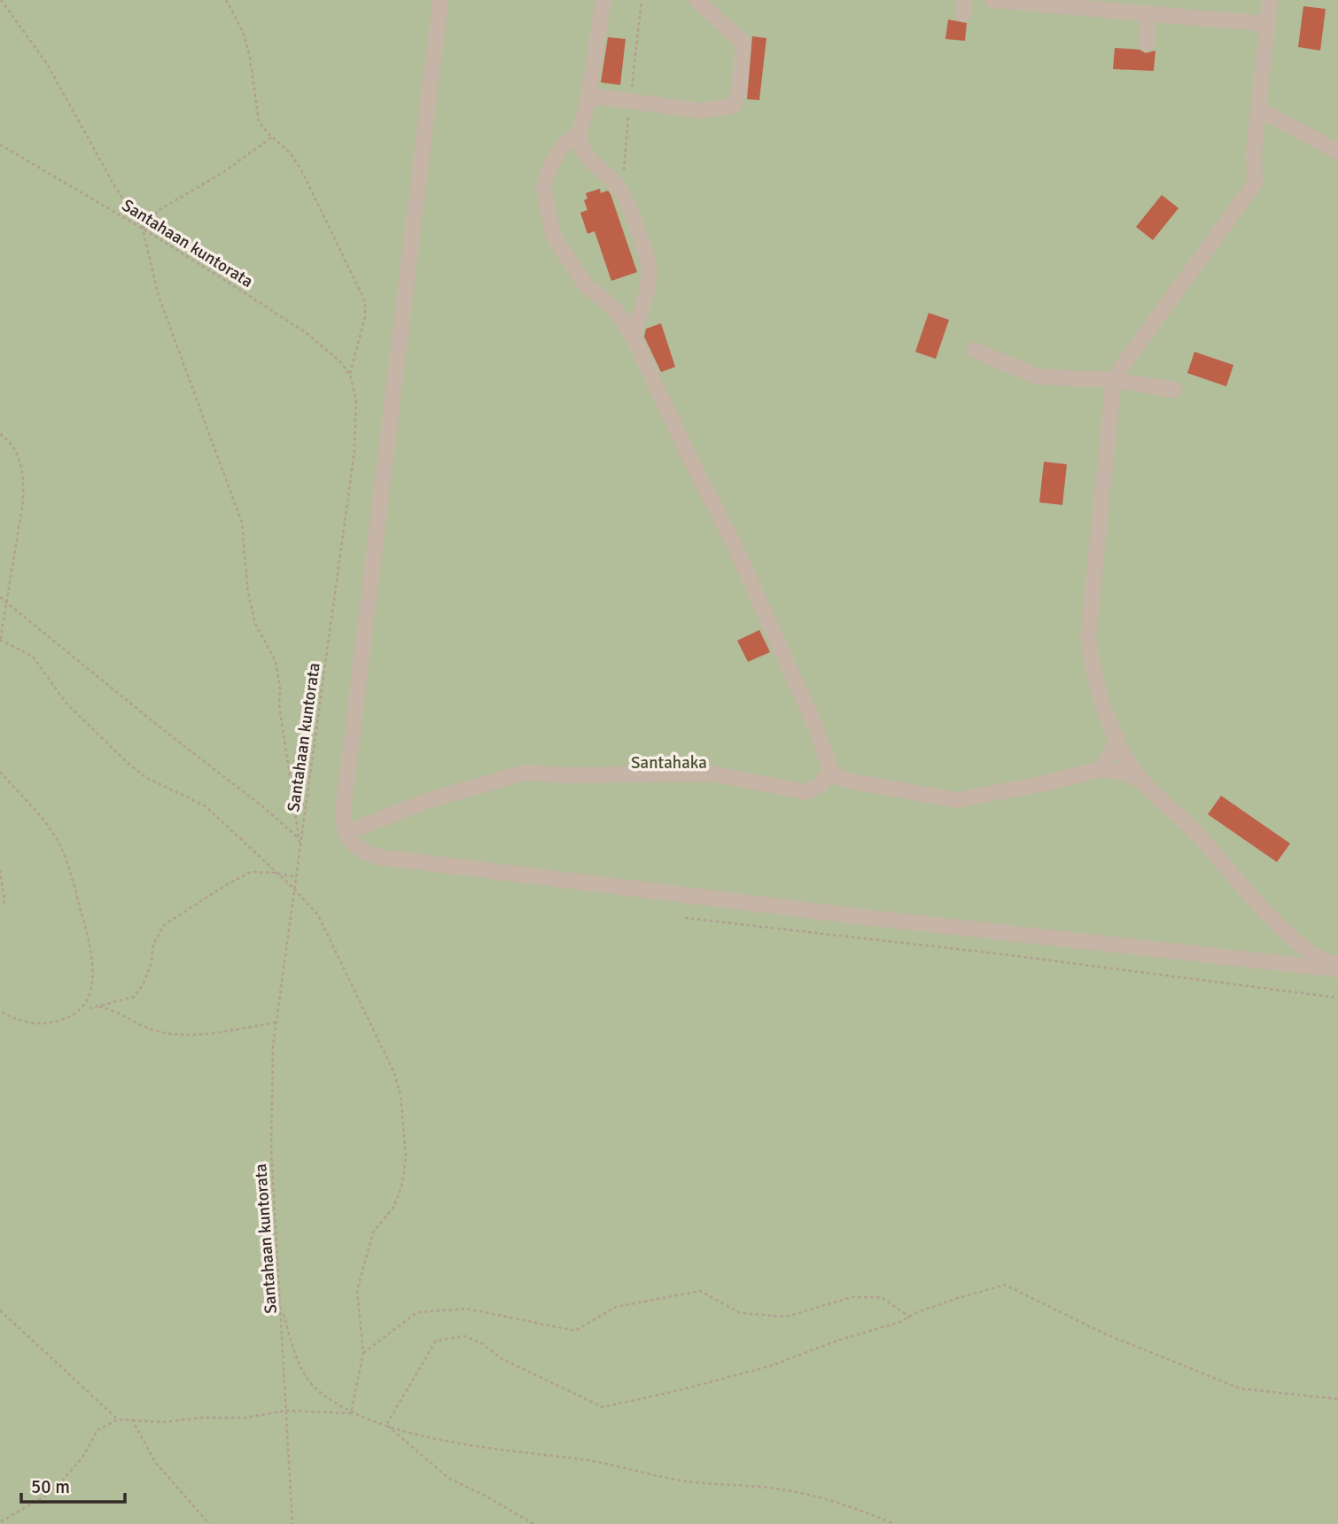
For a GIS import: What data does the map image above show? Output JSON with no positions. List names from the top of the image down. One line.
{"streets":{"path":["Santahaan kuntorata"]},"parks":["Santahaka"],"scale_bar":"50 m"}
